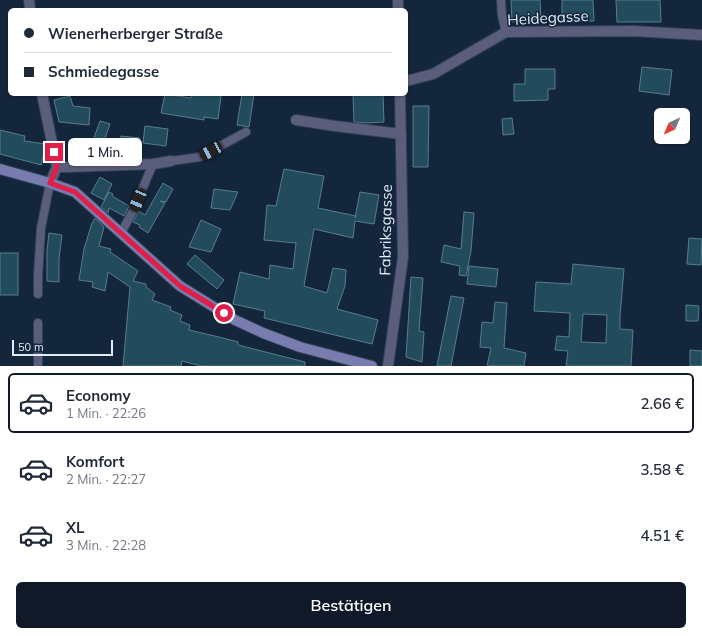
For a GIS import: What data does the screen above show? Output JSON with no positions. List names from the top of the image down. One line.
{"streets":{"street":["Heidegasse","Fabriksgasse"]},"scale_bar":"50 m","north":"bottom left","page":{"banner":["Wienerherberger Straße","Schmiedegasse"],"bubble":"1 Min.","scale":"50 m","list":[{"name":"Economy","note":"1 Min. · 22:26","value":"2.66 €"},{"name":"Komfort","note":"2 Min. · 22:27","value":"3.58 €"},{"name":"XL","note":"3 Min. · 22:28","value":"4.51 €"}],"buttons":"Bestätigen"}}
